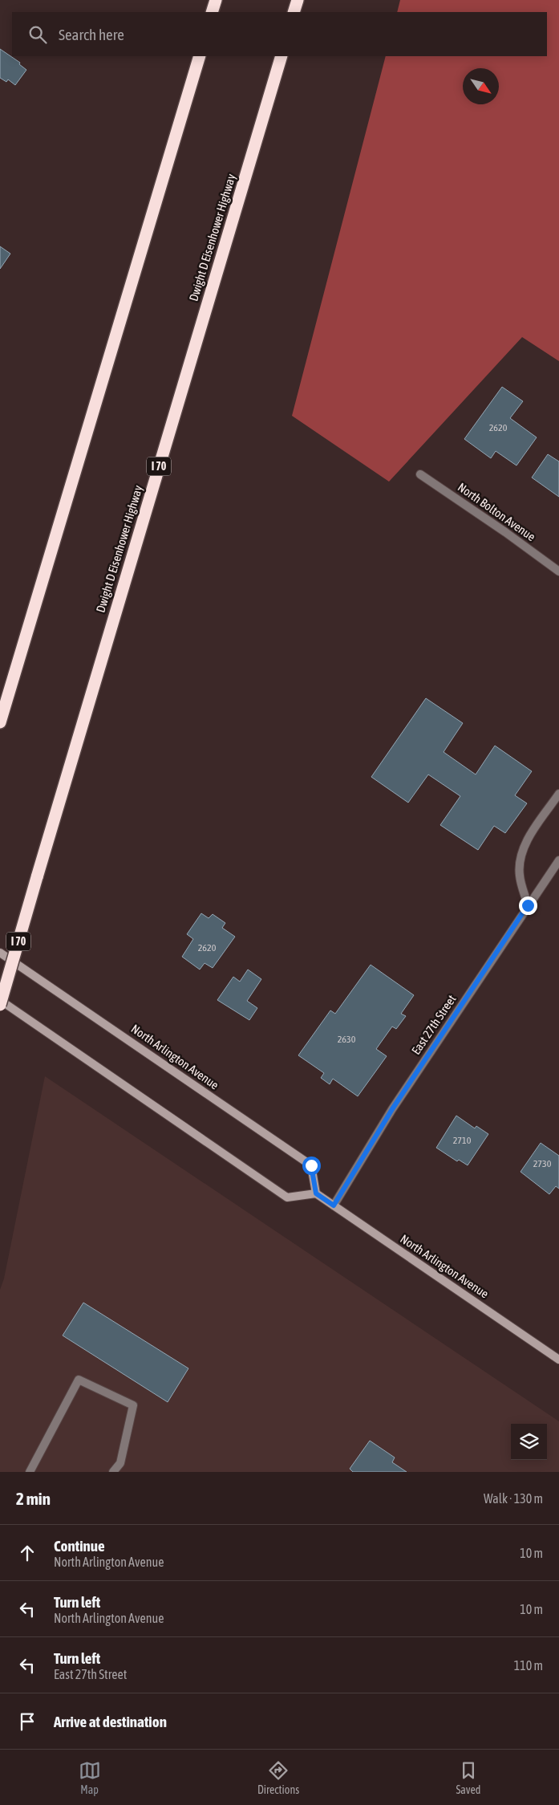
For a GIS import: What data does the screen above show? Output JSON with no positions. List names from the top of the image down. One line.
{"streets":{"highway":["Dwight D Eisenhower Highway","I 70"],"main road":["North Arlington Avenue"],"street":["North Bolton Avenue","East 27th Street"]},"crossings":[["East 27th Street","North Arlington Avenue"]],"house_numbers":["2620","2620","2630","2710","2730"],"north":"bottom right","page":{"search":"Search here","heading":["2 min","Walk · 130 m"],"list":[["Continue","North Arlington Avenue","10 m"],["Turn left","North Arlington Avenue","10 m"],["Turn left","East 27th Street","110 m"],"Arrive at destination"],"nav":["Map","Directions","Saved"]}}
